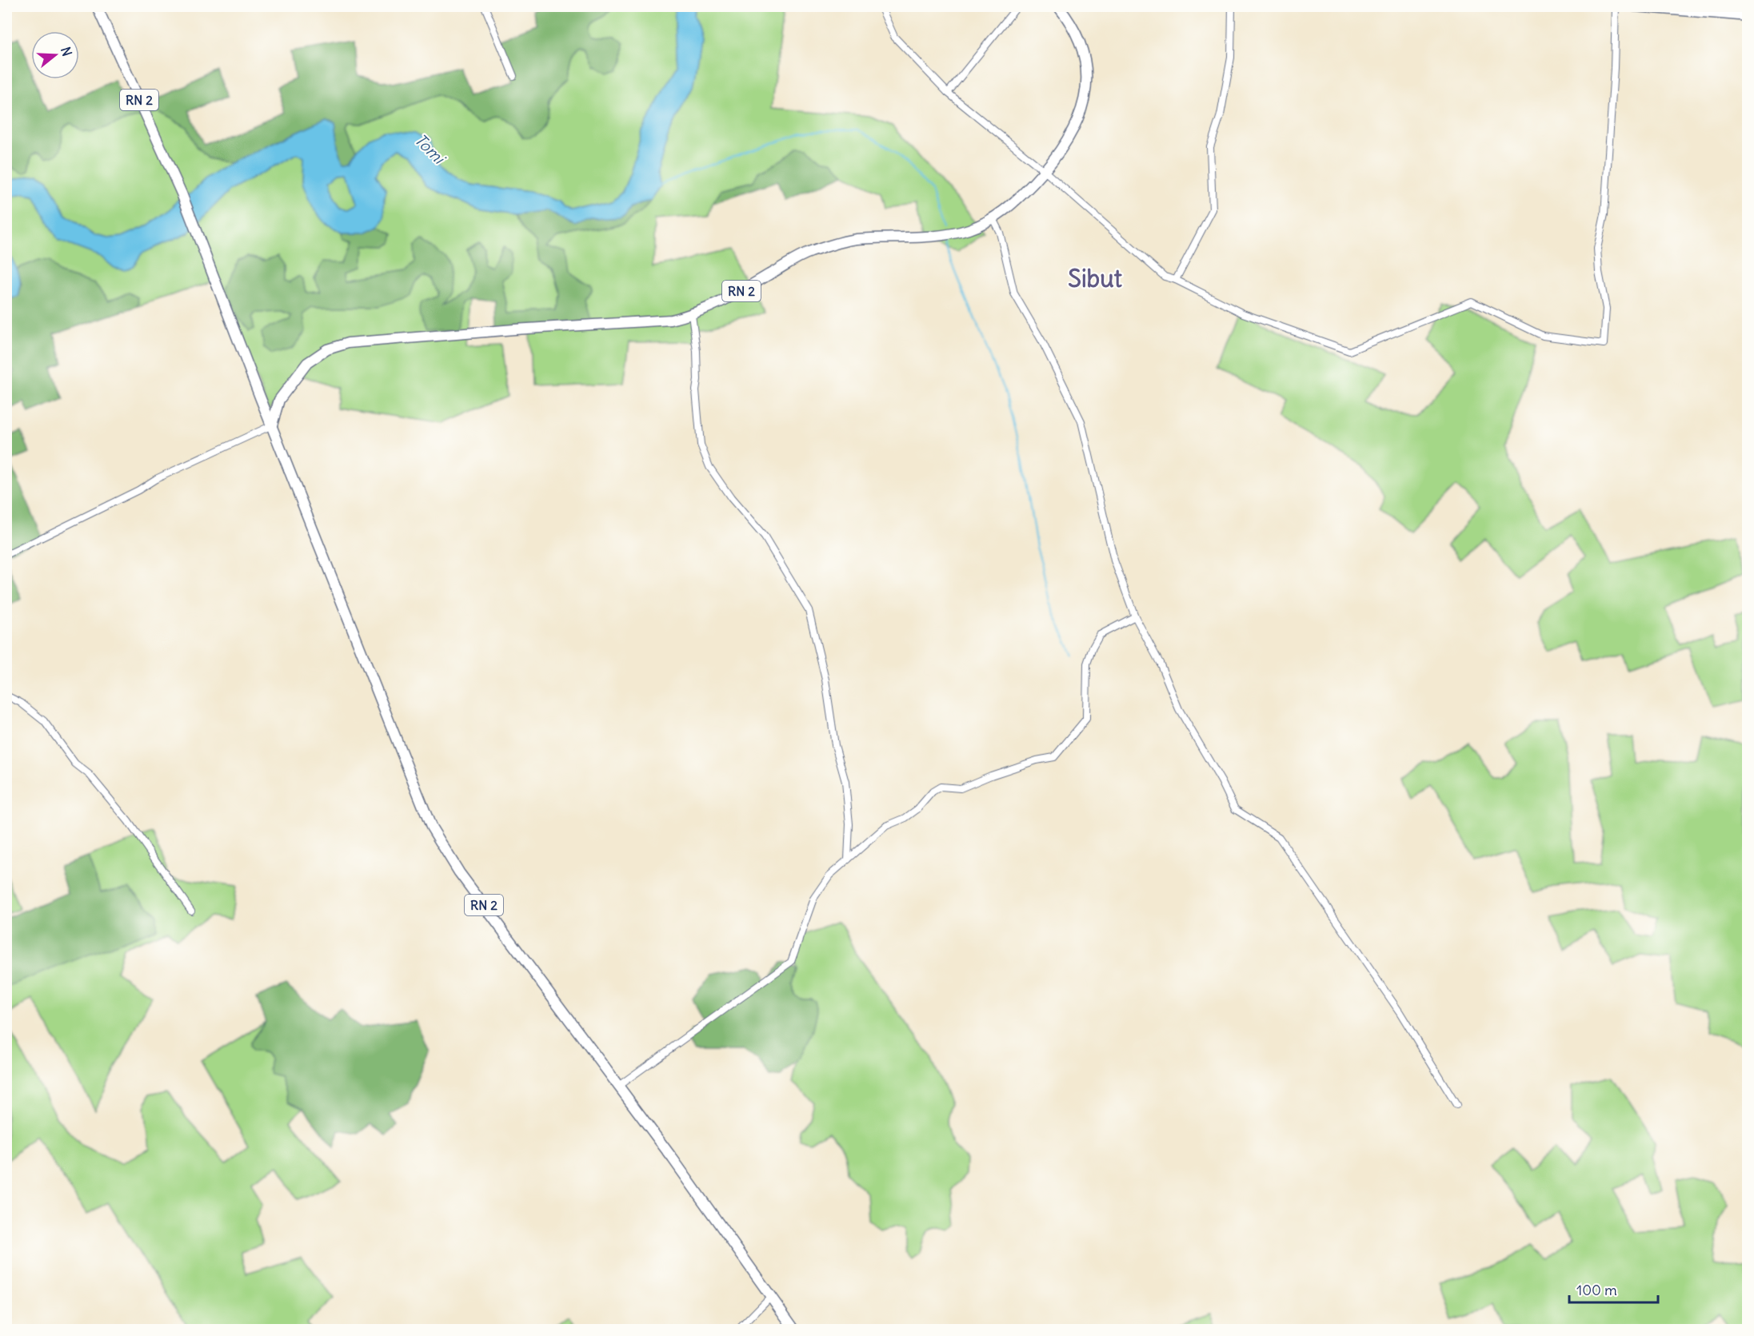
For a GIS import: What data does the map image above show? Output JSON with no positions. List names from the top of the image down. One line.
{"streets":{"main road":["RN 2"]},"districts":["Sibut"],"water":["Tomi"],"scale_bar":"100 m","north":"right"}
